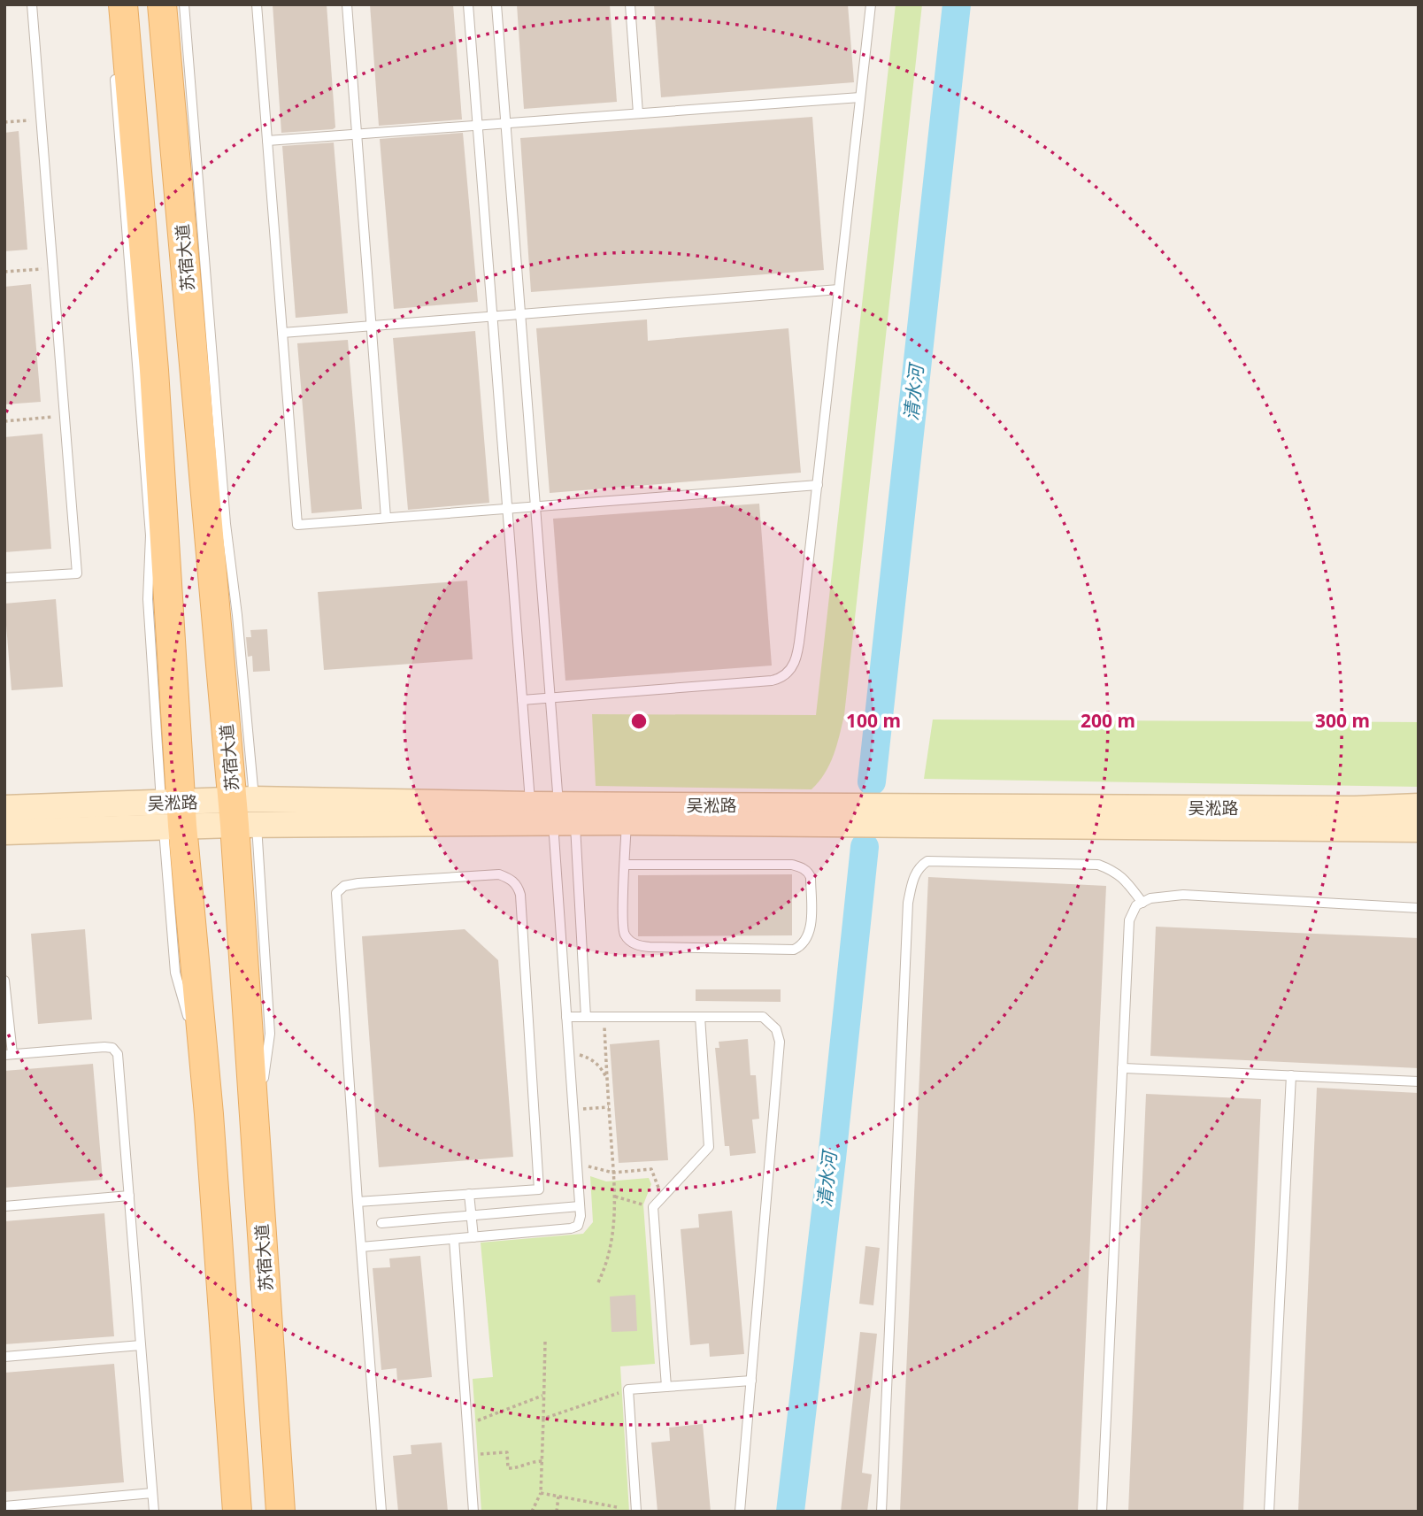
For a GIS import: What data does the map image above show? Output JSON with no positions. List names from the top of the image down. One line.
{"streets":{"main road":["苏宿大道","吴淞路"]},"crossings":[["苏宿大道","吴淞路"]],"water":["清水河"],"rings":["100 m","200 m","300 m"]}
